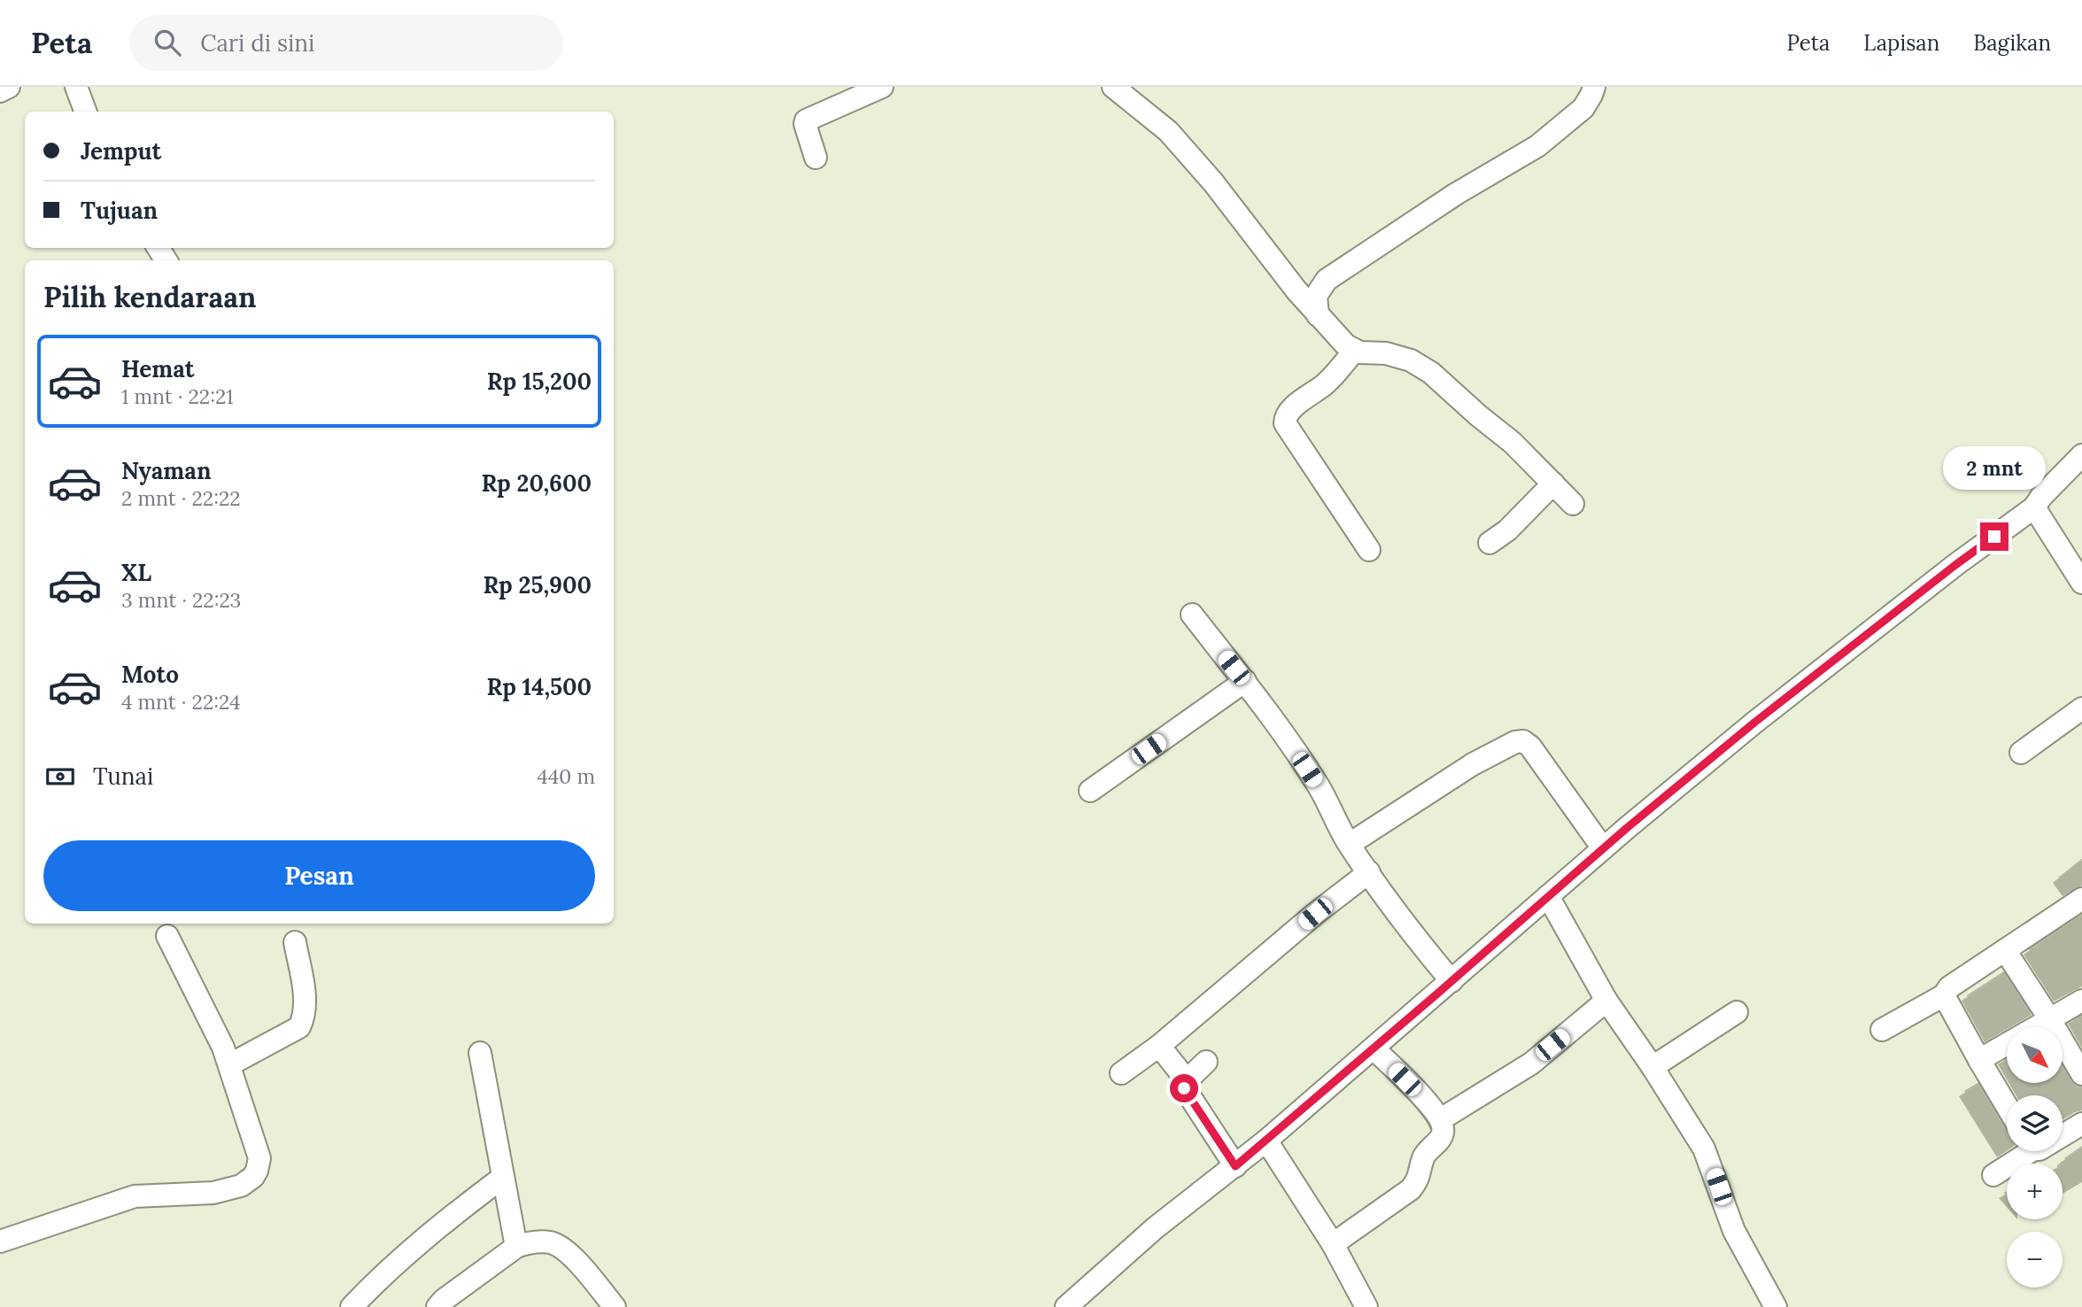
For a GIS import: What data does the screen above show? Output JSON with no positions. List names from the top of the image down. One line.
{"north":"bottom right","page":{"header":"Peta","search":"Cari di sini","nav":["Peta","Lapisan","Bagikan"],"banner":["Jemput","Tujuan"],"heading":"Pilih kendaraan","list":[{"name":"Hemat","note":"1 mnt · 22:21","value":"Rp 15,200"},{"name":"Nyaman","note":"2 mnt · 22:22","value":"Rp 20,600"},{"name":"XL","note":"3 mnt · 22:23","value":"Rp 25,900"},{"name":"Moto","note":"4 mnt · 22:24","value":"Rp 14,500"}],"bubble":"2 mnt","pay":["Tunai","440 m"],"buttons":"Pesan","map_buttons":["+","−"]}}
